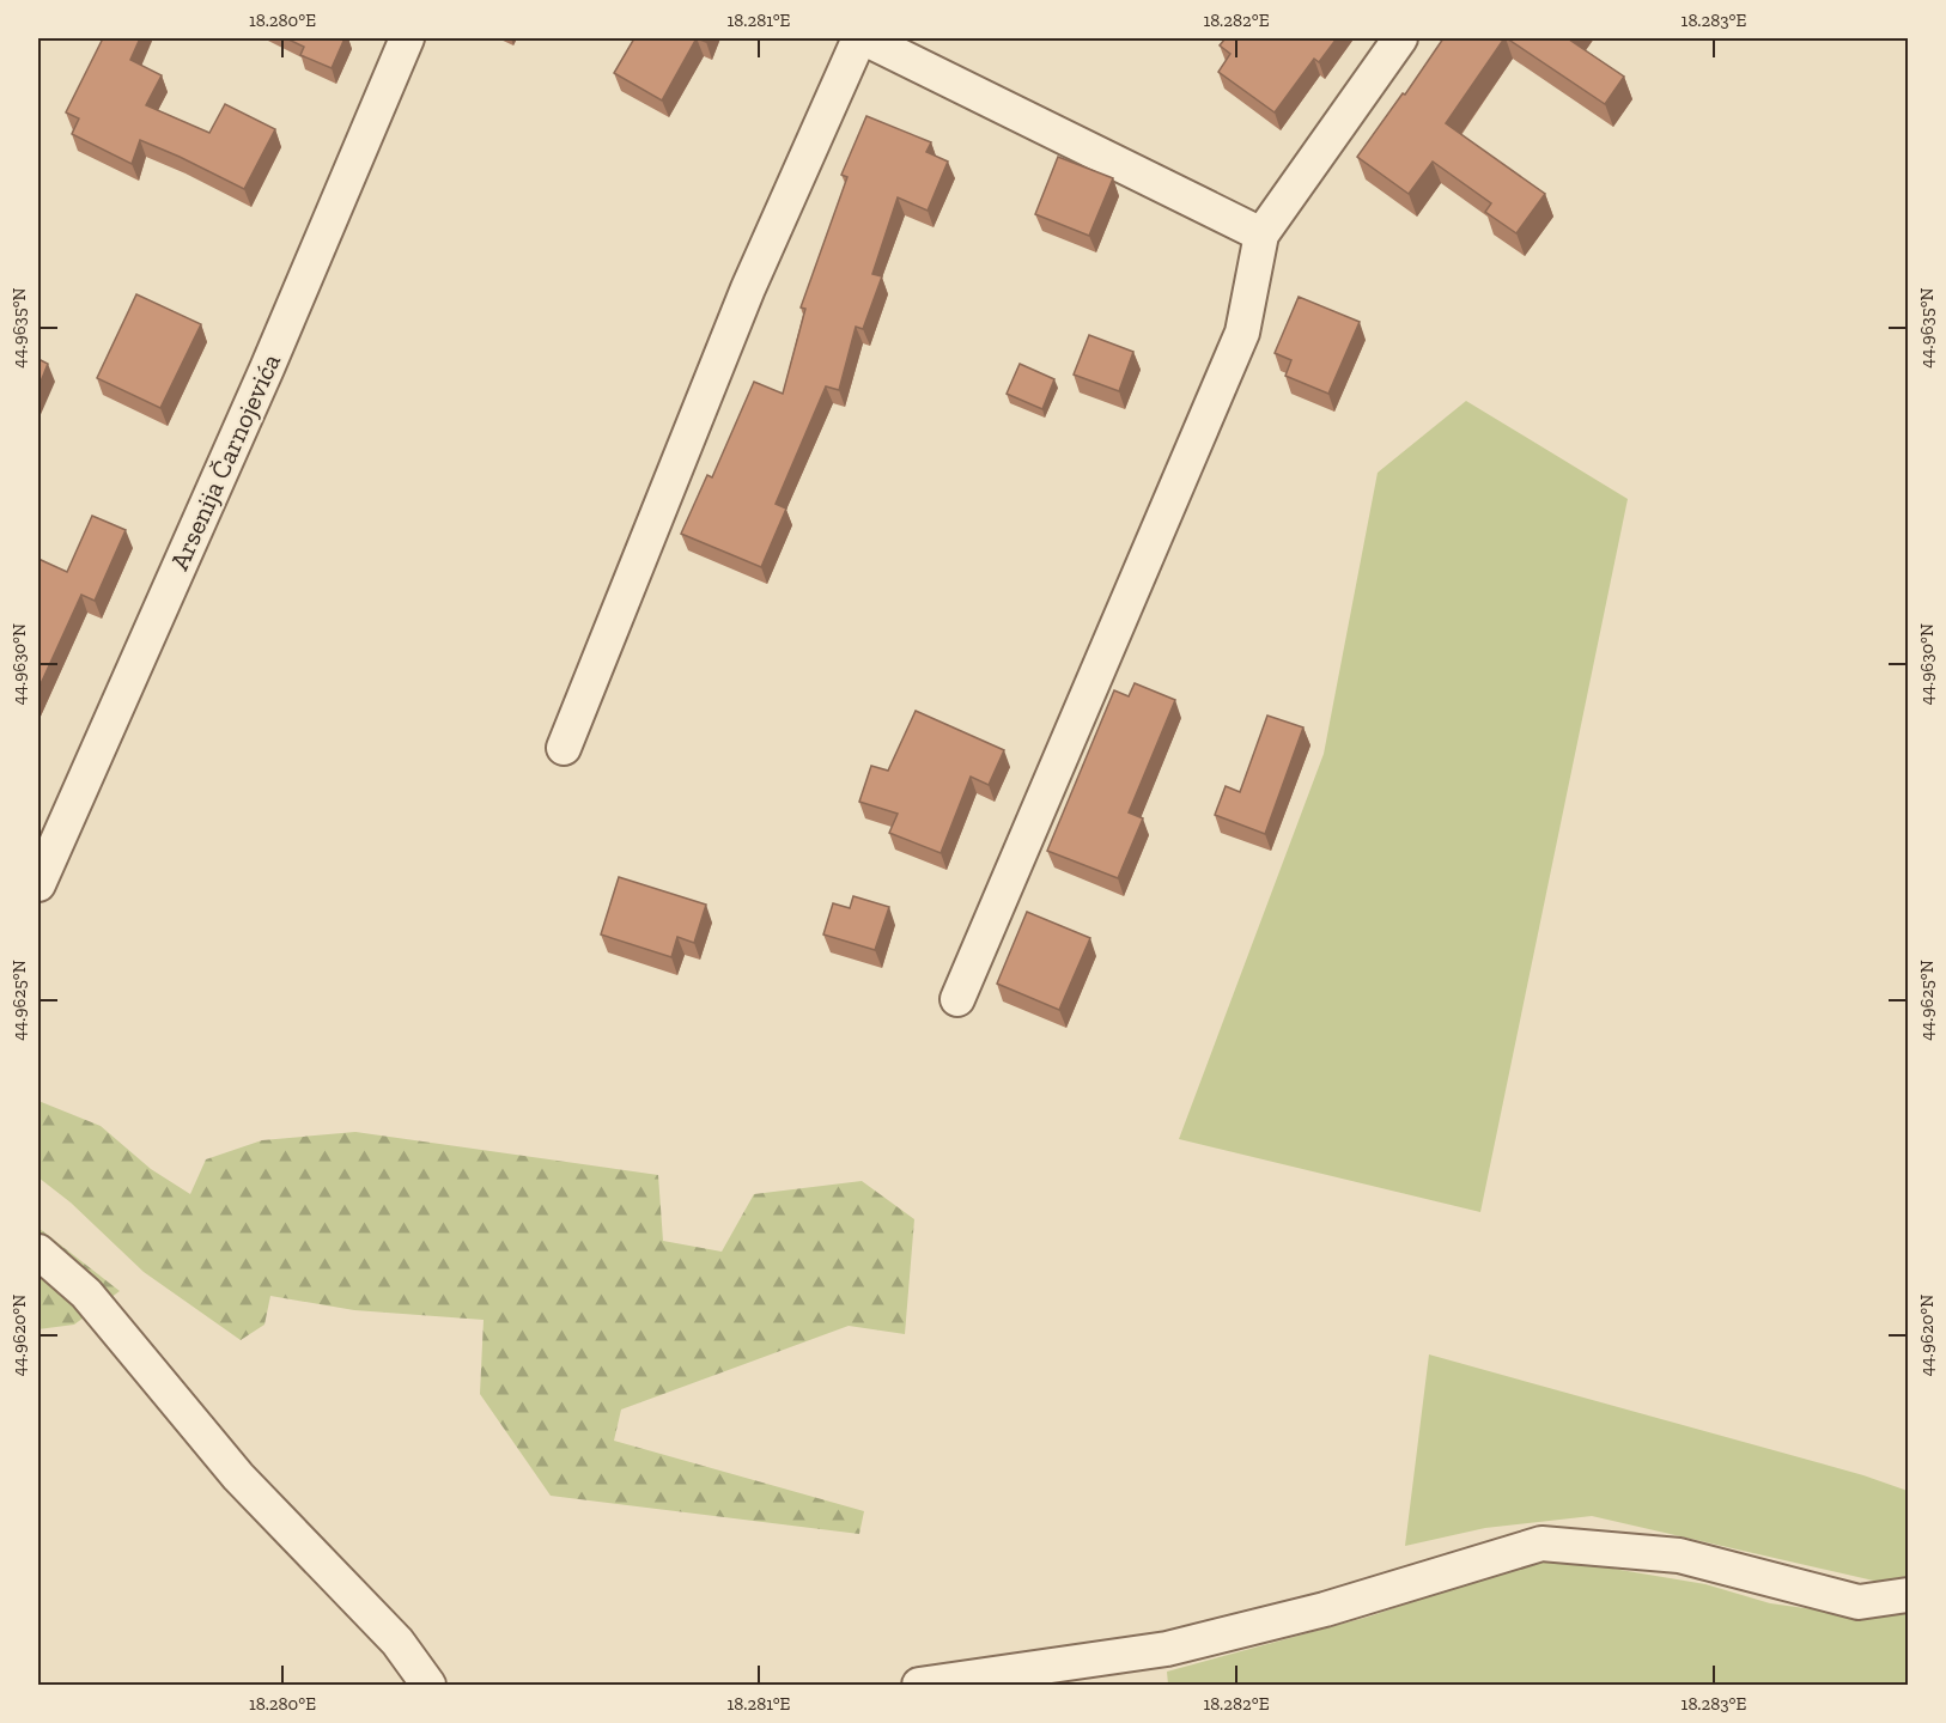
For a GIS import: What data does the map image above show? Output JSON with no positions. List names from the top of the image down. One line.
{"streets":{"street":["Arsenija Čarnojevića"]},"coordinates":["18.280°E","18.281°E","18.282°E","18.283°E","44.9635°N","44.9630°N","44.9625°N","44.9620°N"]}
